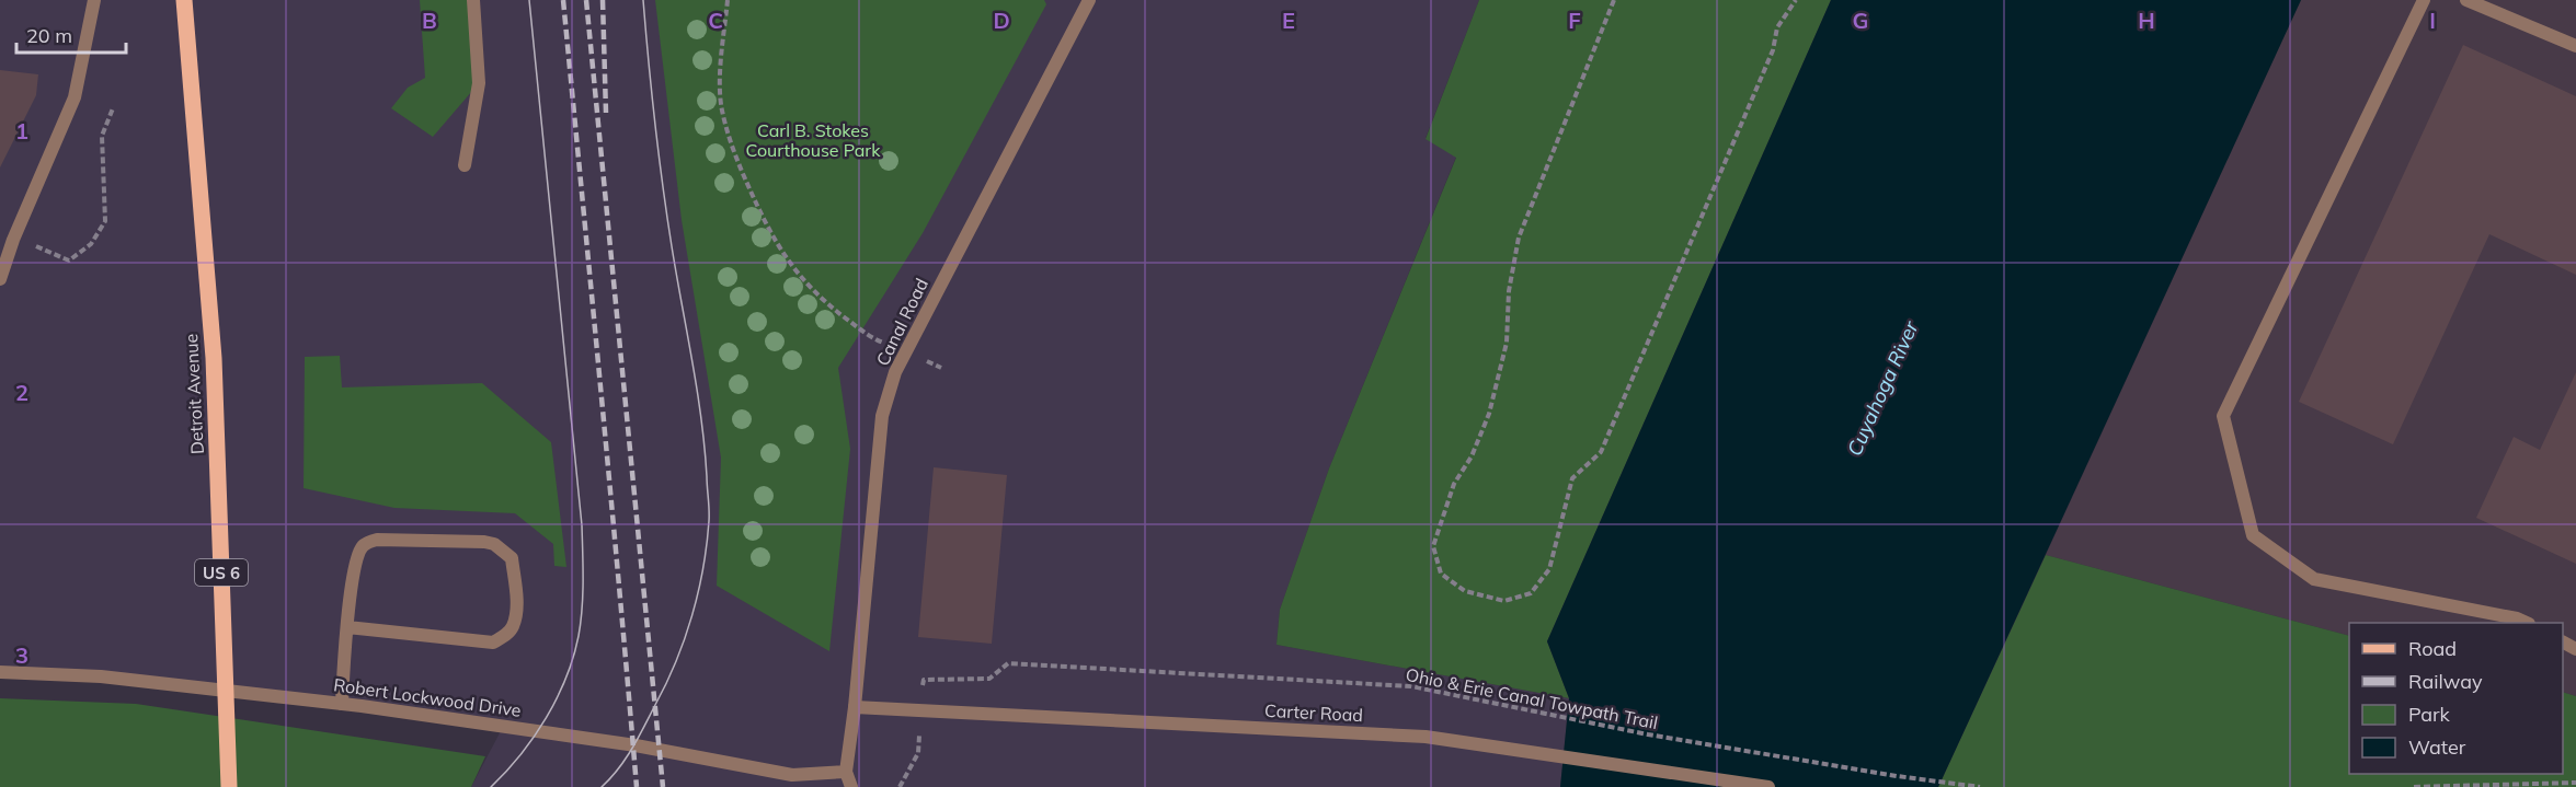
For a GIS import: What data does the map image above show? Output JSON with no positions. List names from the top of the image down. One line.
{"streets":{"main road":["Detroit Avenue","US 6"],"street":["Canal Road","Robert Lockwood Drive","Carter Road"],"path":["Ohio & Erie Canal Towpath Trail"]},"crossings":[["Canal Road","Robert Lockwood Drive"],["Canal Road","Carter Road"]],"water":["Cuyahoga River"],"parks":["Carl B. Stokes Courthouse Park"],"legend":["Road","Railway","Park","Water"],"scale_bar":"20 m","grid":{"columns":["B","C","D","E","F","G","H","I"],"rows":["1","2","3"]}}
